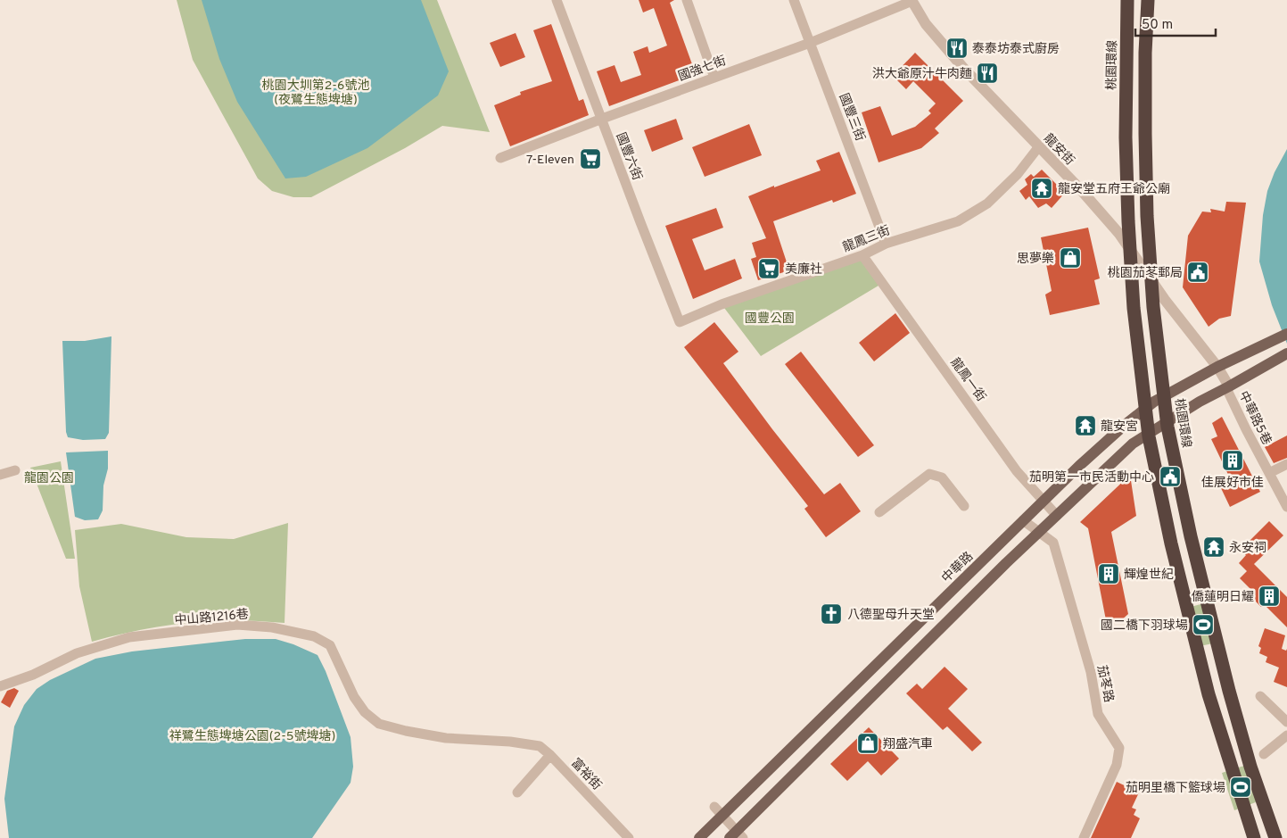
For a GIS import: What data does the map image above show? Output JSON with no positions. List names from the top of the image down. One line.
{"streets":{"highway":["桃園環線"],"main road":["中華路"],"street":["國強七街","國豐三街","龍安街","國豐六街","龍鳳三街","龍鳳一街","中華路5巷","中山路1216巷","茄苳路","富裕街"]},"crossings":[["國強七街","國豐三街"],["國強七街","龍安街"],["國強七街","國豐六街"],["國豐三街","龍鳳三街"],["龍安街","龍鳳三街"],["龍安街","中華路5巷"],["龍安街","中華路"],["國豐六街","龍鳳三街"],["龍鳳三街","龍鳳一街"],["龍鳳一街","中華路"],["中華路","茄苳路"],["中山路1216巷","富裕街"]],"parks":["桃園大圳第2-6號池 (夜鷺生態埤塘)","國豐公園","龍園公園","祥鷺生態埤塘公園(2-5號埤塘)"],"places":{"restaurant":["泰泰坊泰式廚房","洪大爺原汁牛肉麵"],"supermarket":["7-Eleven","美廉社"],"temple":["龍安堂五府王爺公廟","龍安宮","永安祠"],"shop":["思夢樂","翔盛汽車"],"public building":["桃園茄苳郵局","茄明第一市民活動中心"],"building":["佳展好市佳","輝煌世紀","僑蓮明日耀"],"church":["八德聖母升天堂"],"sports":["國二橋下羽球場","茄明里橋下籃球場"]},"scale_bar":"50 m"}
